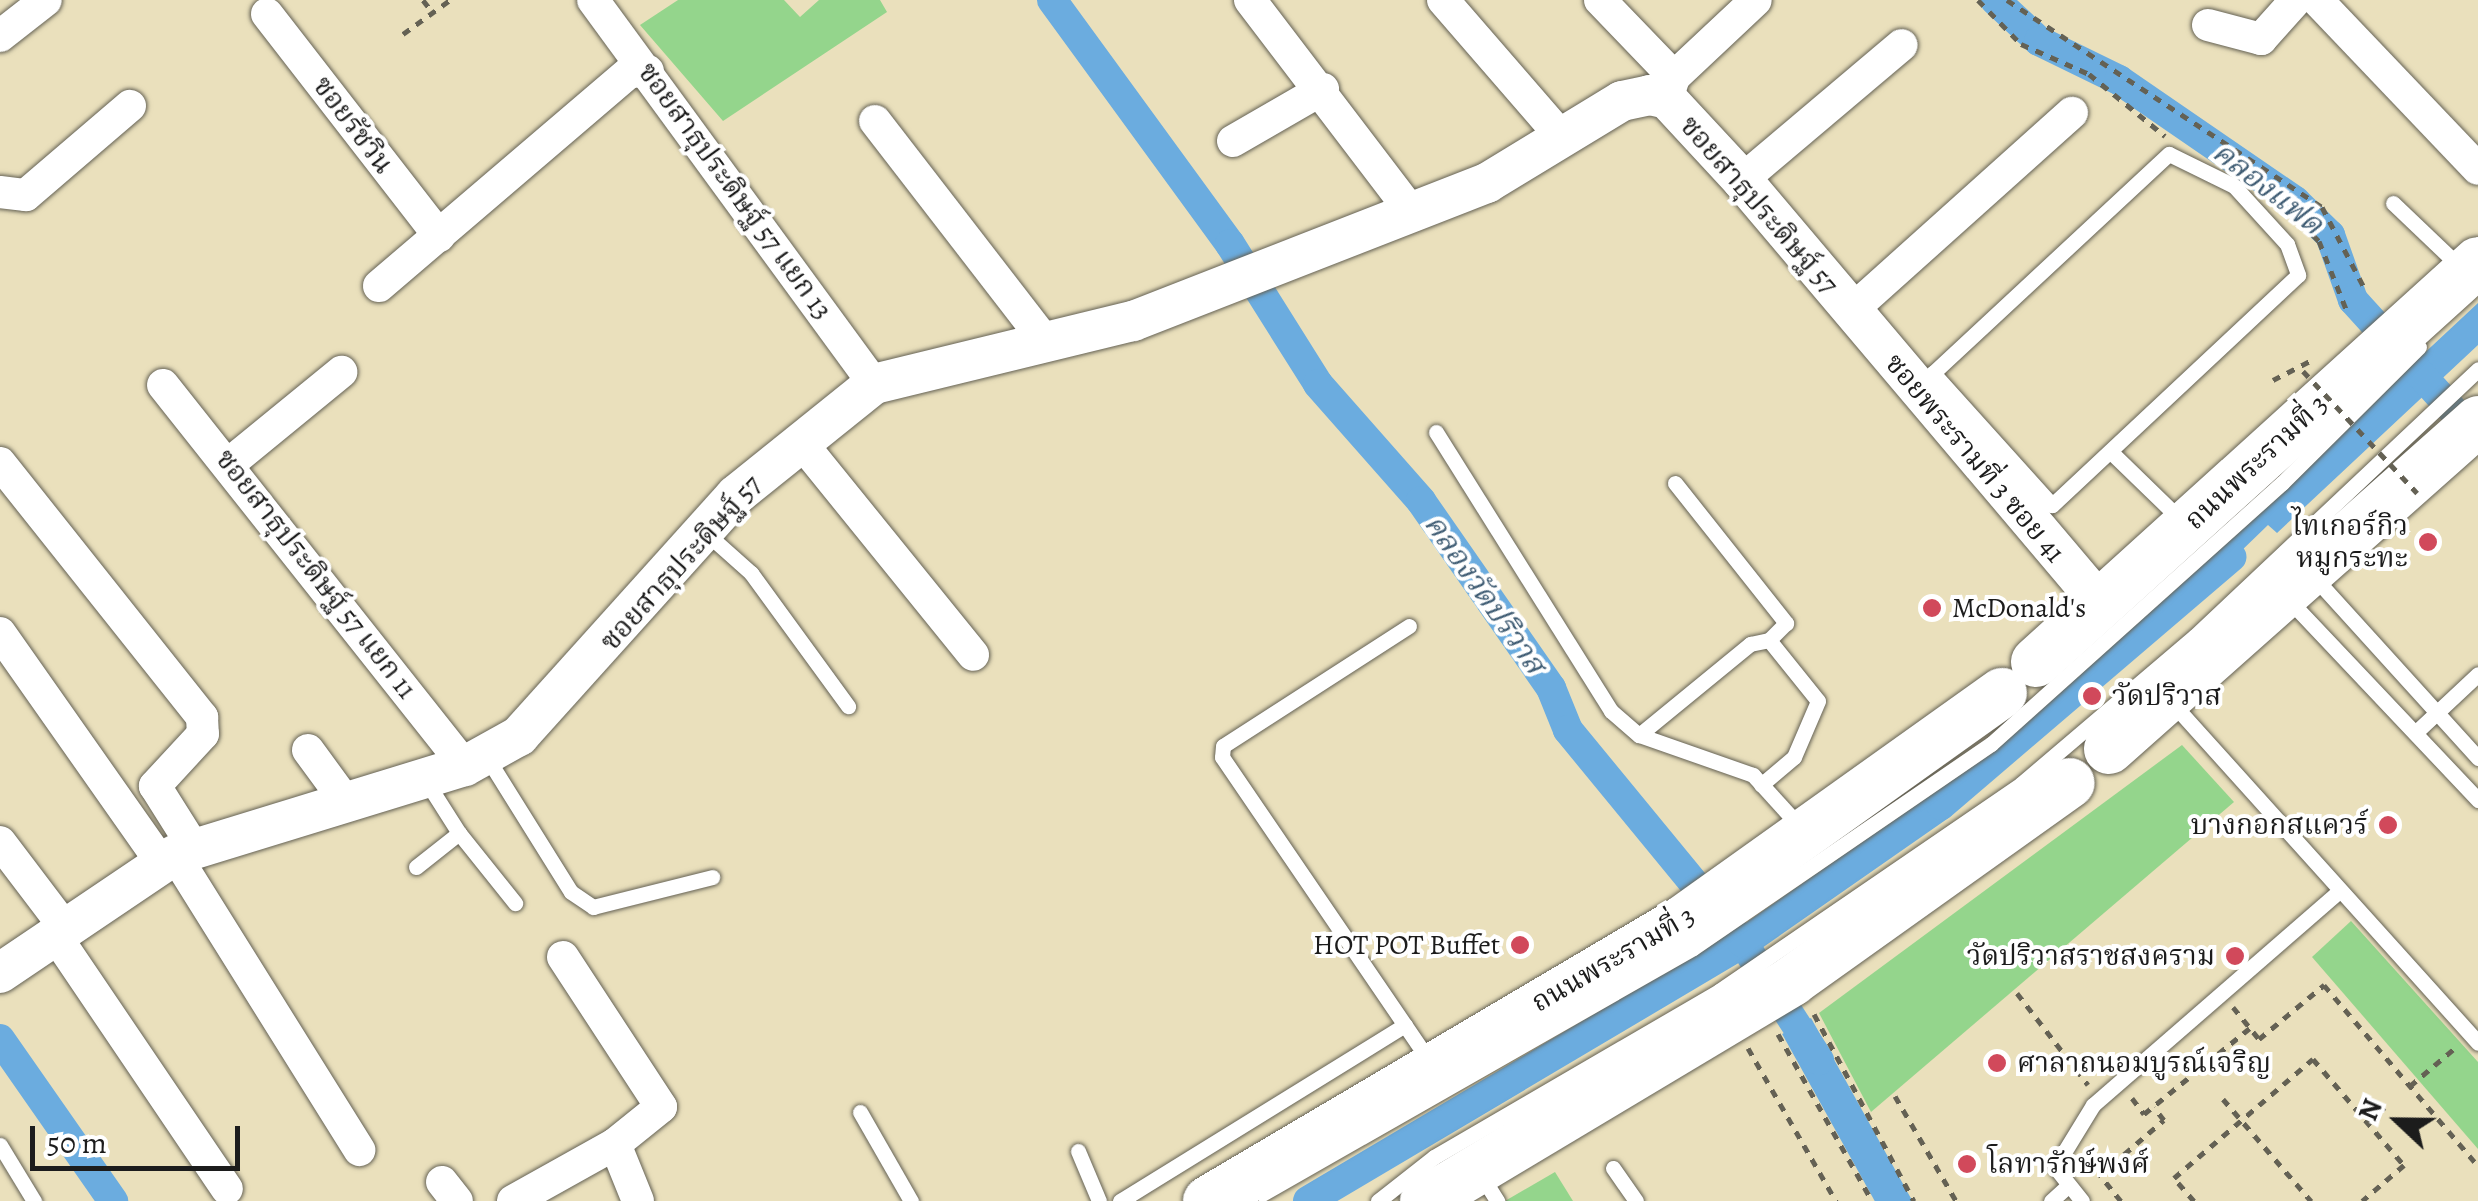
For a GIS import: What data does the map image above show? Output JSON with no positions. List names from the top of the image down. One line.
{"streets":{"main road":["ถนนพระรามที่ 3"],"street":["ซอยรัชวิน","ซอยสาธุประดิษฐ์ 57 แยก 13","ซอยสาธุประดิษฐ์ 57","ซอยพระรามที่ 3 ซอย 41","ซอยสาธุประดิษฐ์ 57 แยก 11"]},"crossings":[["ซอยสาธุประดิษฐ์ 57 แยก 13","ซอยสาธุประดิษฐ์ 57"],["ซอยสาธุประดิษฐ์ 57","ซอยพระรามที่ 3 ซอย 41"],["ซอยสาธุประดิษฐ์ 57","ซอยสาธุประดิษฐ์ 57 แยก 11"],["ซอยพระรามที่ 3 ซอย 41","ถนนพระรามที่ 3"]],"water":["คลองแฟด","คลองวัดปริวาส"],"places":["ไทเกอร์กิว หมูกระทะ","McDonald's","วัดปริวาส","บางกอกสแควร์","HOT POT Buffet","วัดปริวาสราชสงคราม","ศาลาถนอมบูรณ์เจริญ","โลทารักษ์พงศ์"],"scale_bar":"50 m","north":"left"}
